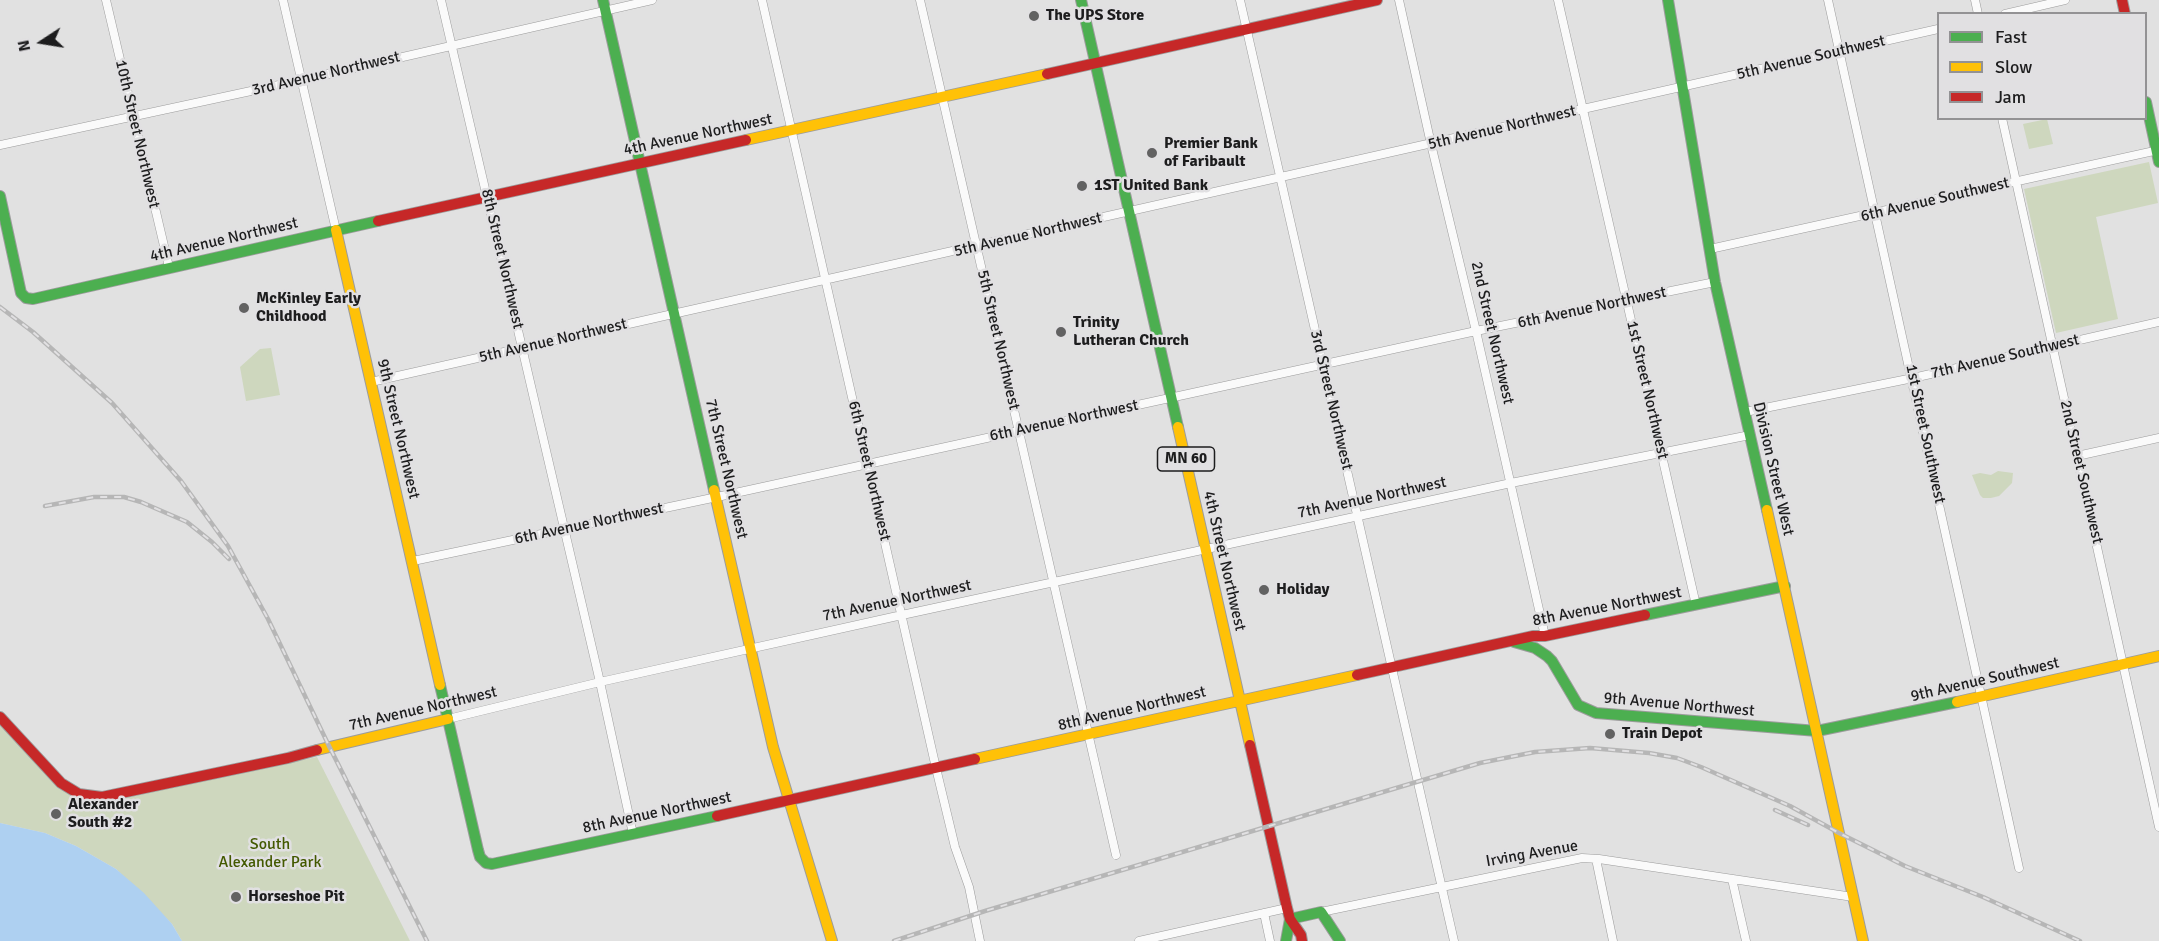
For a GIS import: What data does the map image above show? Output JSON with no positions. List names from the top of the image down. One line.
{"streets":{"street":["5th Avenue Southwest","3rd Avenue Northwest","5th Avenue Northwest","10th Street Northwest","4th Avenue Northwest","6th Avenue Southwest","8th Street Northwest","6th Avenue Northwest","2nd Street Northwest","5th Street Northwest","7th Avenue Southwest","1st Street Northwest","3rd Street Northwest","9th Street Northwest","1st Street Southwest","MN 60","7th Street Northwest","Division Street West","6th Street Northwest","2nd Street Southwest","7th Avenue Northwest","4th Street Northwest","8th Avenue Northwest","9th Avenue Southwest","9th Avenue Northwest","Irving Avenue"]},"crossings":[["5th Avenue Southwest","5th Avenue Northwest"],["5th Avenue Southwest","1st Street Southwest"],["5th Avenue Southwest","Division Street West"],["3rd Avenue Northwest","10th Street Northwest"],["3rd Avenue Northwest","8th Street Northwest"],["3rd Avenue Northwest","9th Street Northwest"],["3rd Avenue Northwest","7th Street Northwest"],["5th Avenue Northwest","8th Street Northwest"],["5th Avenue Northwest","2nd Street Northwest"],["5th Avenue Northwest","5th Street Northwest"],["5th Avenue Northwest","1st Street Northwest"],["5th Avenue Northwest","3rd Street Northwest"],["5th Avenue Northwest","9th Street Northwest"],["5th Avenue Northwest","7th Street Northwest"],["5th Avenue Northwest","Division Street West"],["5th Avenue Northwest","6th Street Northwest"],["5th Avenue Northwest","4th Street Northwest"],["10th Street Northwest","4th Avenue Northwest"],["4th Avenue Northwest","8th Street Northwest"],["4th Avenue Northwest","5th Street Northwest"],["4th Avenue Northwest","3rd Street Northwest"],["4th Avenue Northwest","9th Street Northwest"],["4th Avenue Northwest","7th Street Northwest"],["4th Avenue Northwest","6th Street Northwest"],["4th Avenue Northwest","4th Street Northwest"],["6th Avenue Southwest","1st Street Southwest"],["6th Avenue Southwest","Division Street West"],["6th Avenue Southwest","2nd Street Southwest"],["8th Street Northwest","6th Avenue Northwest"],["8th Street Northwest","7th Avenue Northwest"],["8th Street Northwest","8th Avenue Northwest"],["6th Avenue Northwest","2nd Street Northwest"],["6th Avenue Northwest","5th Street Northwest"],["6th Avenue Northwest","1st Street Northwest"],["6th Avenue Northwest","3rd Street Northwest"],["6th Avenue Northwest","9th Street Northwest"],["6th Avenue Northwest","7th Street Northwest"],["6th Avenue Northwest","Division Street West"],["6th Avenue Northwest","6th Street Northwest"],["6th Avenue Northwest","4th Street Northwest"],["2nd Street Northwest","7th Avenue Northwest"],["2nd Street Northwest","8th Avenue Northwest"],["2nd Street Northwest","9th Avenue Northwest"],["5th Street Northwest","7th Avenue Northwest"],["5th Street Northwest","8th Avenue Northwest"],["7th Avenue Southwest","1st Street Southwest"],["7th Avenue Southwest","Division Street West"],["7th Avenue Southwest","2nd Street Southwest"],["1st Street Northwest","7th Avenue Northwest"],["1st Street Northwest","8th Avenue Northwest"],["3rd Street Northwest","7th Avenue Northwest"],["3rd Street Northwest","8th Avenue Northwest"],["3rd Street Northwest","Irving Avenue"],["9th Street Northwest","7th Avenue Northwest"],["9th Street Northwest","8th Avenue Northwest"],["1st Street Southwest","9th Avenue Southwest"],["MN 60","4th Street Northwest"],["MN 60","Irving Avenue"],["7th Street Northwest","7th Avenue Northwest"],["7th Street Northwest","8th Avenue Northwest"],["Division Street West","7th Avenue Northwest"],["Division Street West","8th Avenue Northwest"],["Division Street West","9th Avenue Southwest"],["Division Street West","9th Avenue Northwest"],["Division Street West","Irving Avenue"],["6th Street Northwest","7th Avenue Northwest"],["6th Street Northwest","8th Avenue Northwest"],["2nd Street Southwest","9th Avenue Southwest"],["7th Avenue Northwest","4th Street Northwest"],["4th Street Northwest","8th Avenue Northwest"],["4th Street Northwest","Irving Avenue"],["9th Avenue Southwest","9th Avenue Northwest"]],"parks":["South Alexander Park"],"places":["The UPS Store","Premier Bank of Faribault","1ST United Bank","McKinley Early Childhood","Trinity Lutheran Church","Holiday","Train Depot","Alexander South #2","Horseshoe Pit"],"legend":["Fast","Slow","Jam"],"north":"left"}
